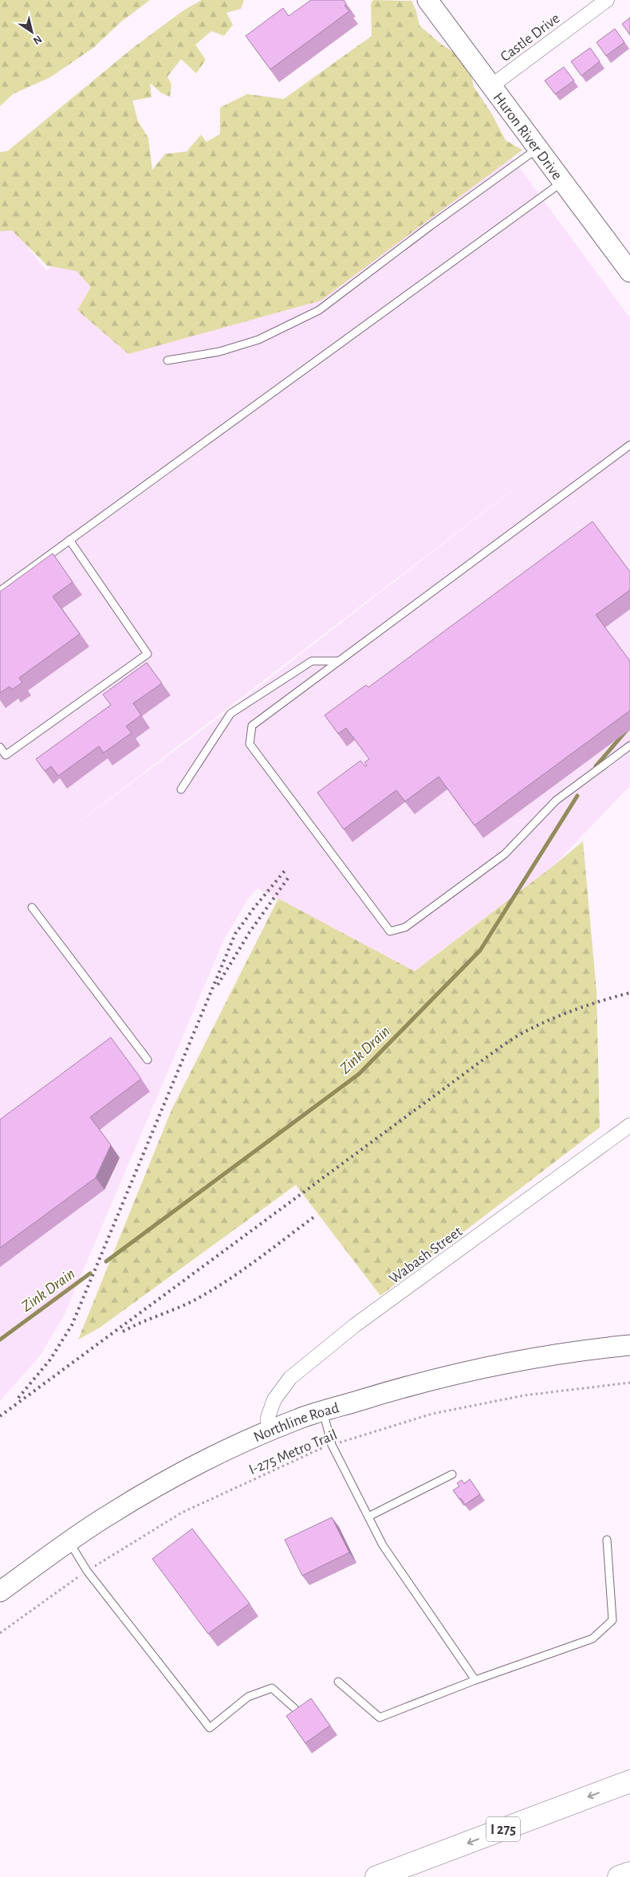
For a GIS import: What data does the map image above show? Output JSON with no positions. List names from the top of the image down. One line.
{"streets":{"highway":["I 275"],"street":["Castle Drive","Huron River Drive","Wabash Street","Northline Road"],"path":["I-275 Metro Trail"]},"crossings":[["Castle Drive","Huron River Drive"],["Wabash Street","Northline Road"]],"water":["Zink Drain"],"north":"bottom right"}
